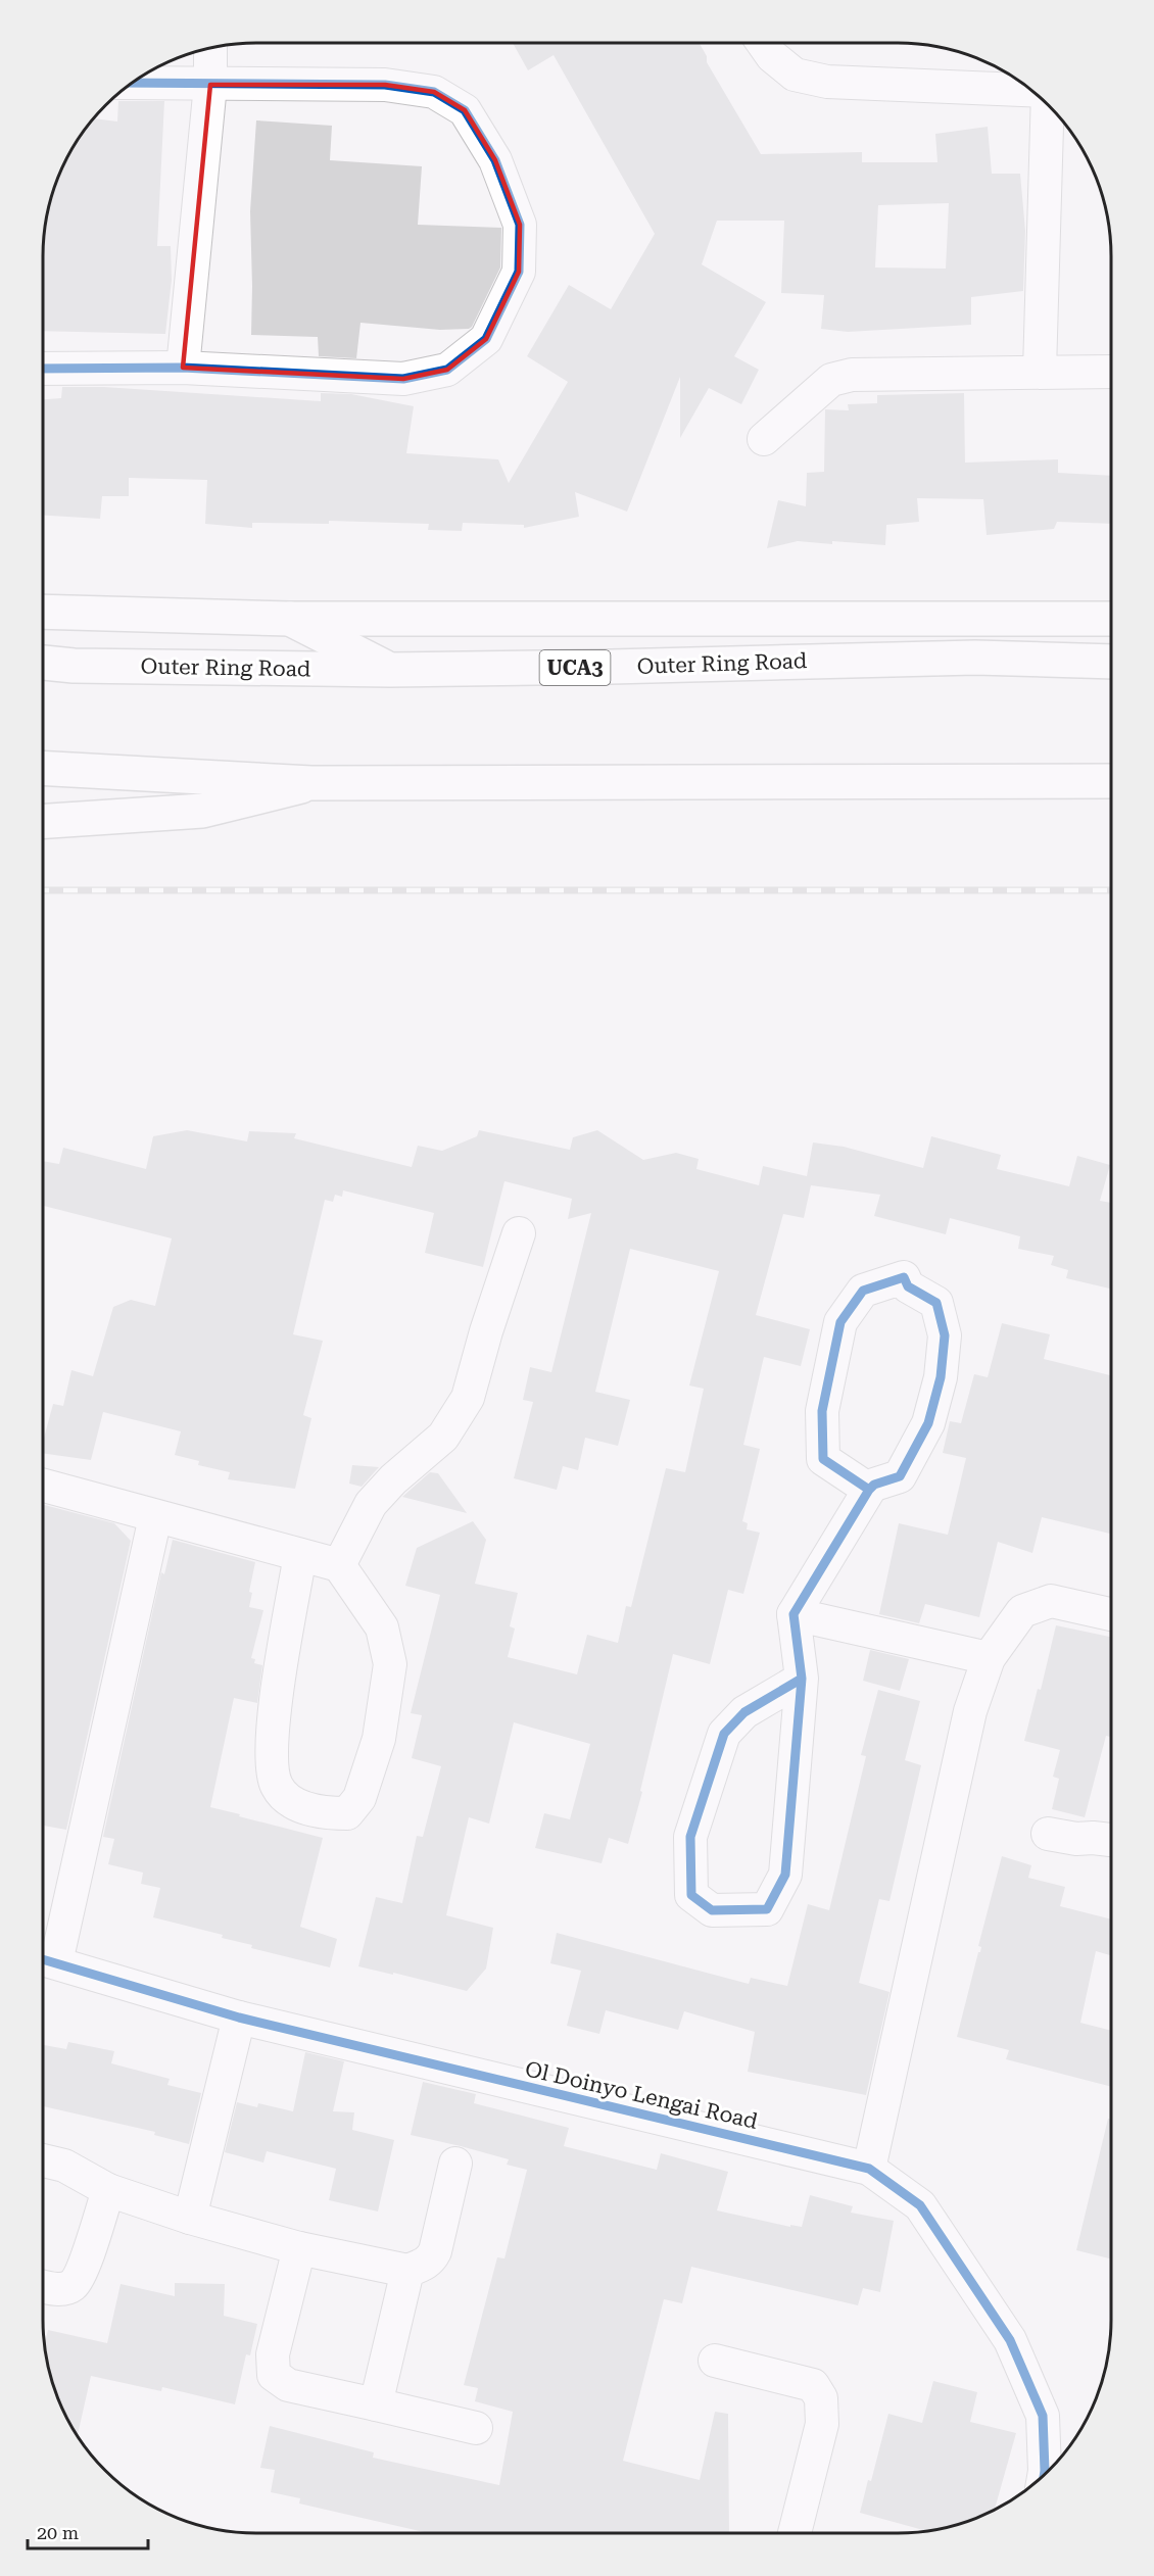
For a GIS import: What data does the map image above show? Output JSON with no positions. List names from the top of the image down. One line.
{"streets":{"main road":["Outer Ring Road","UCA3"],"street":["Ol Doinyo Lengai Road"]},"scale_bar":"20 m"}
